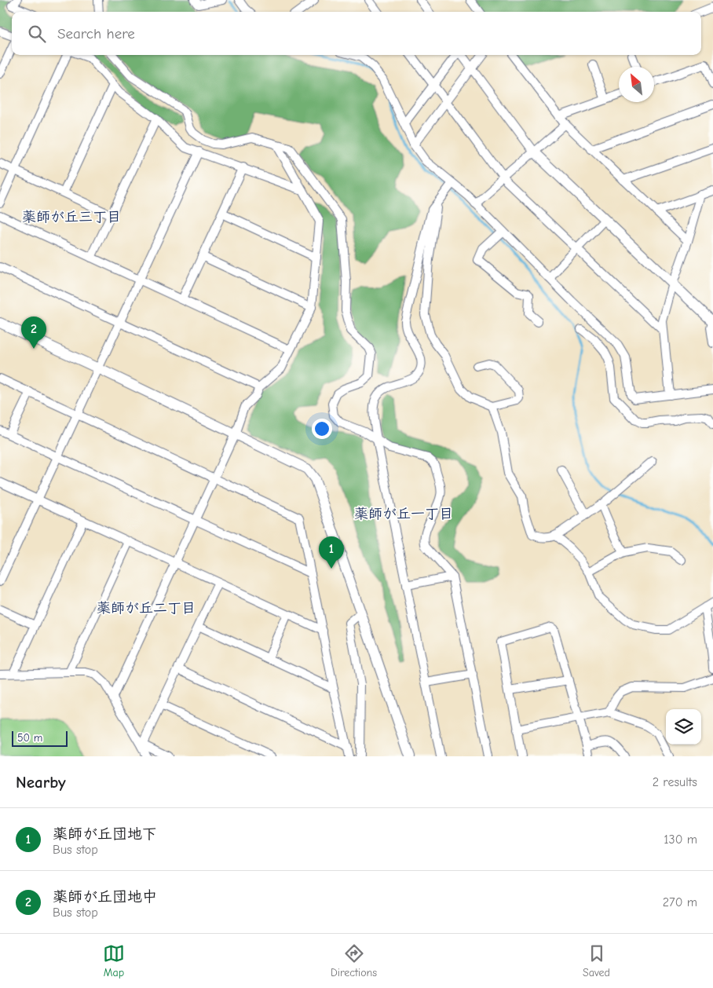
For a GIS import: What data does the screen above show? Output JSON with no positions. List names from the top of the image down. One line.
{"districts":["薬師が丘三丁目","薬師が丘一丁目","薬師が丘二丁目"],"scale_bar":"50 m","north":"top left","page":{"search":"Search here","pins":["2","1"],"scale":"50 m","heading":["Nearby","2 results"],"list":[{"mark":"1","name":"薬師が丘団地下","note":"Bus stop","value":"130 m"},{"mark":"2","name":"薬師が丘団地中","note":"Bus stop","value":"270 m"}],"nav":["Map","Directions","Saved"]}}
